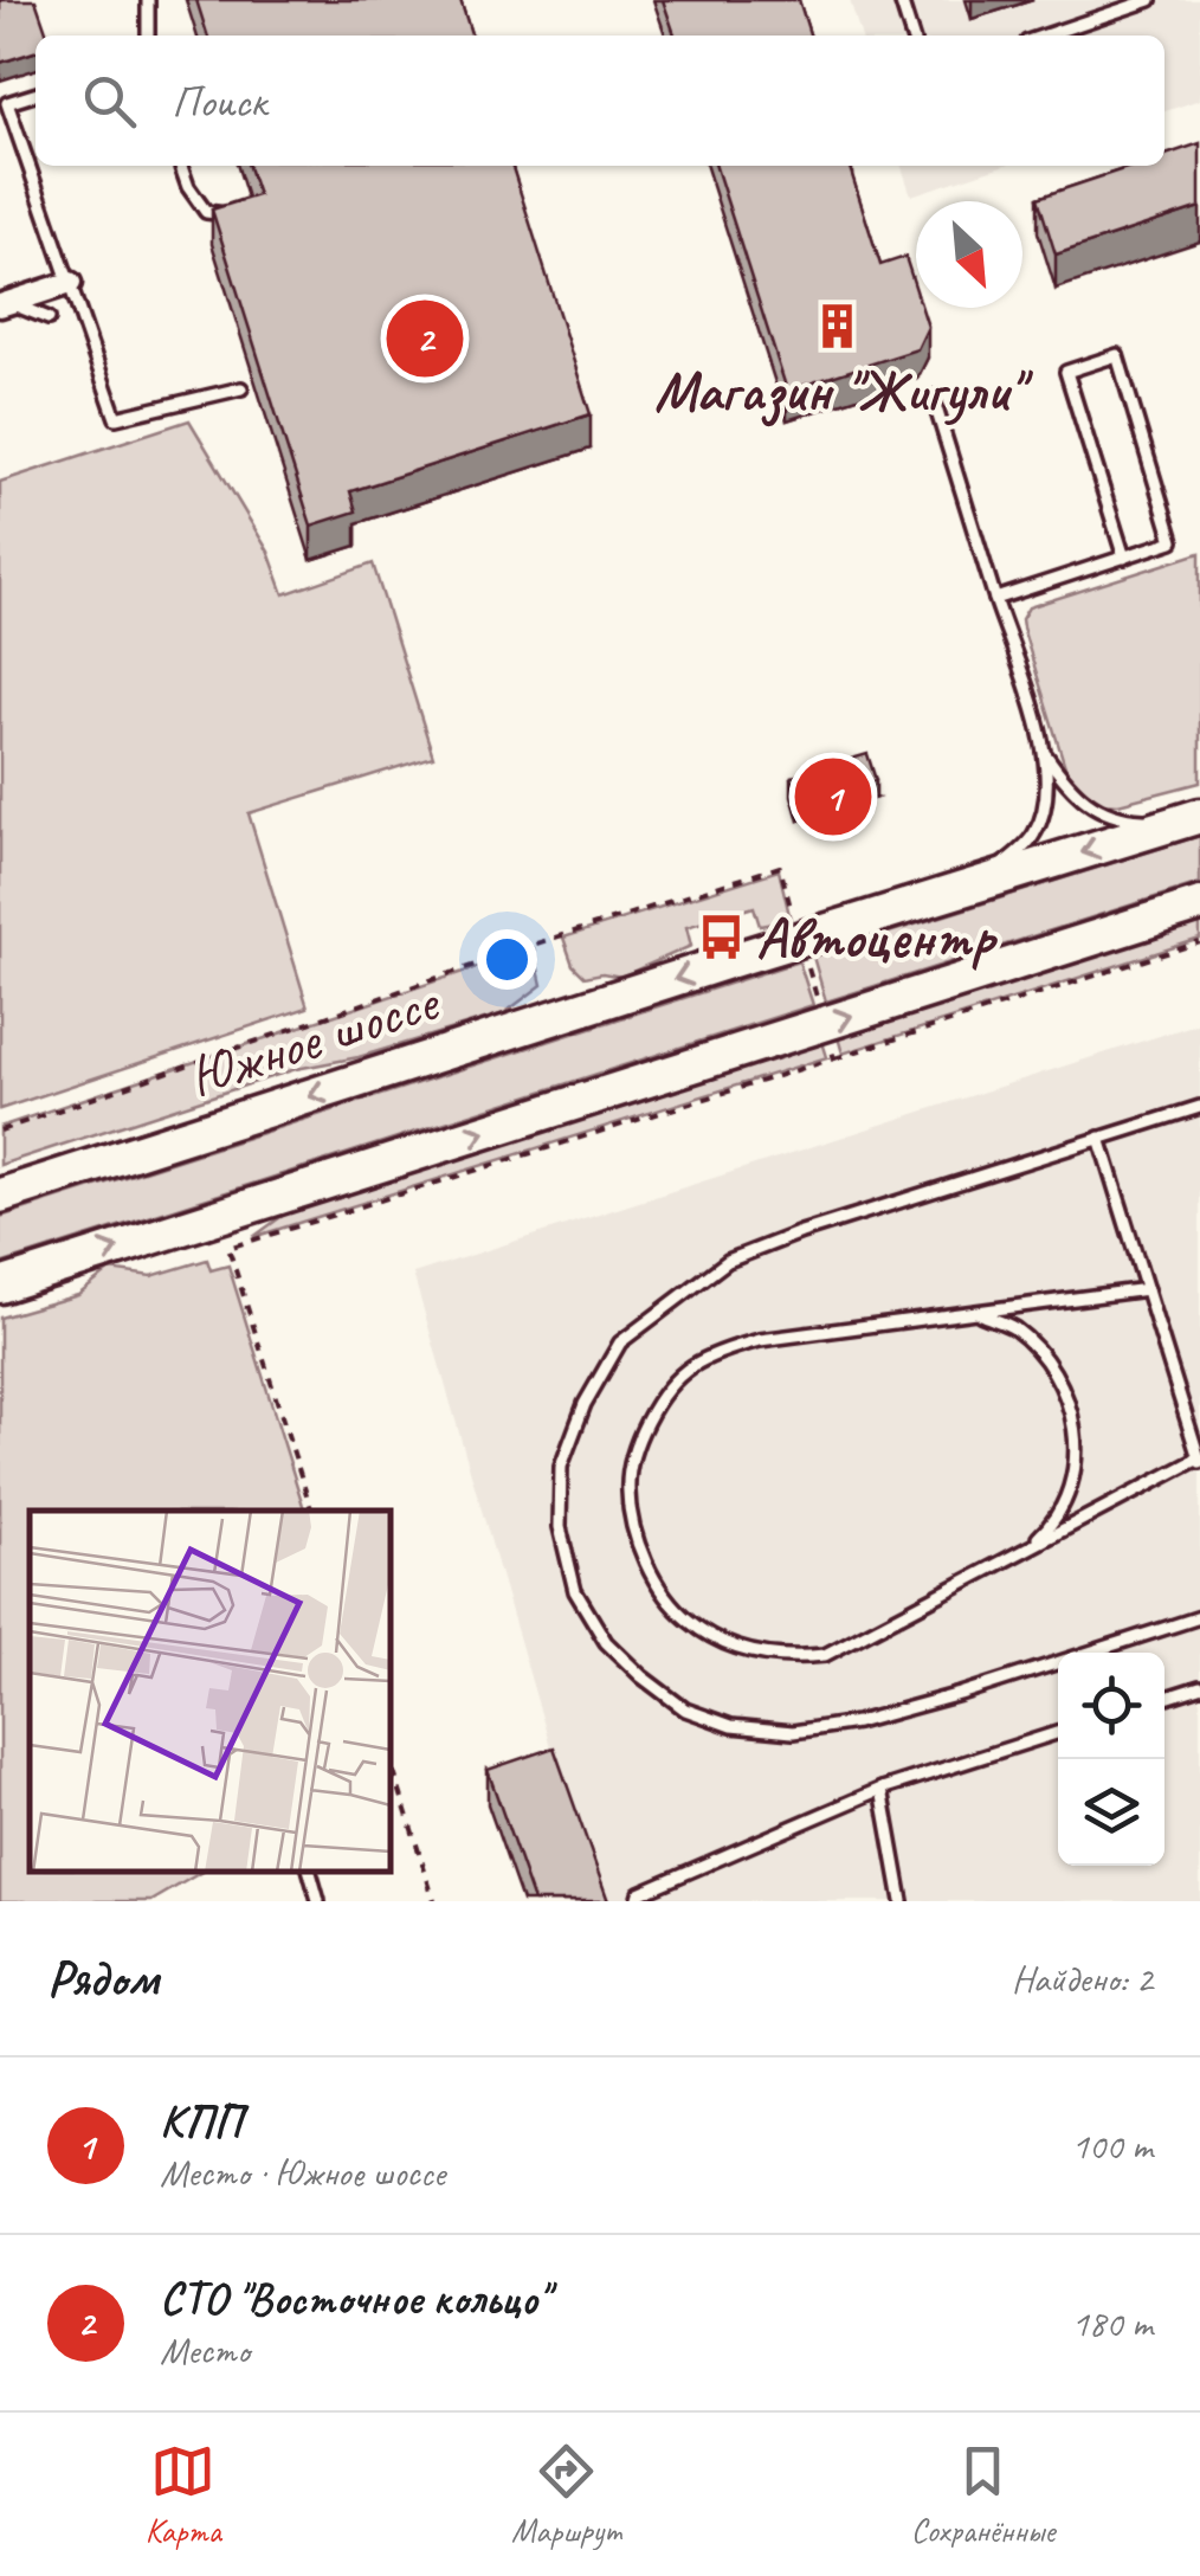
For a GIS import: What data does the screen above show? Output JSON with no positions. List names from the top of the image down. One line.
{"streets":{"main road":["Южное шоссе"]},"places":{"building":["Магазин \"Жигули\""],"bus stop":["Автоцентр"]},"north":"bottom right","page":{"search":"Поиск","pins":["2","1"],"heading":["Рядом","Найдено: 2"],"list":[{"mark":"1","name":"КПП","note":"Место · Южное шоссе","value":"100 m"},{"mark":"2","name":"СТО \"Восточное кольцо\"","note":"Место","value":"180 m"}],"nav":["Карта","Маршрут","Сохранённые"]}}
